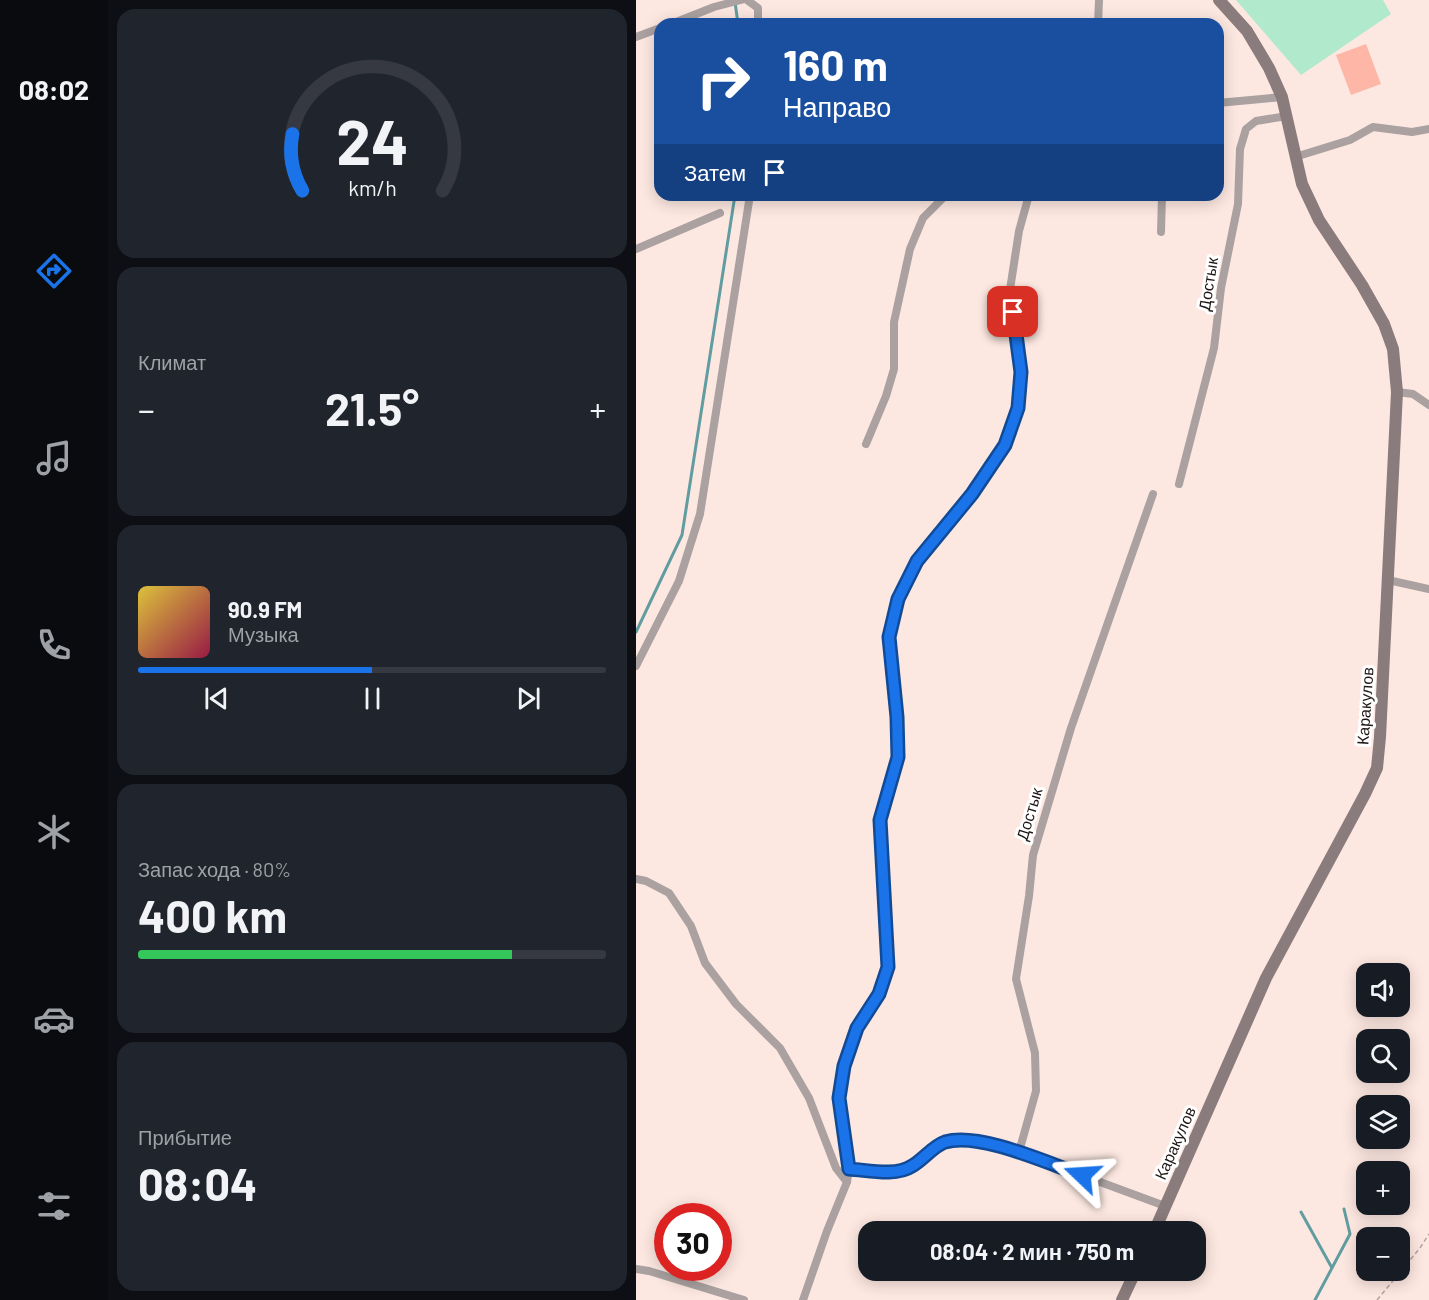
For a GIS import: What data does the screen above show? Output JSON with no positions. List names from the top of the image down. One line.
{"streets":{"main road":["Каракулов"],"street":["Достык"]},"crossings":[["Достык","Каракулов"]],"page":{"tabs":"08:02","turn":["160 m","Направо"],"then":"Затем","tile":["Климат",["Запас хода · 80%","400 km"],["Прибытие","08:04"]],"heat":["−","21.5°","+"],"song":["90.9 FM","Музыка"],"map_buttons":["+","−"],"limit":"30","trip":"08:04 · 2 мин · 750 m","gauge":["24","km/h"]}}
